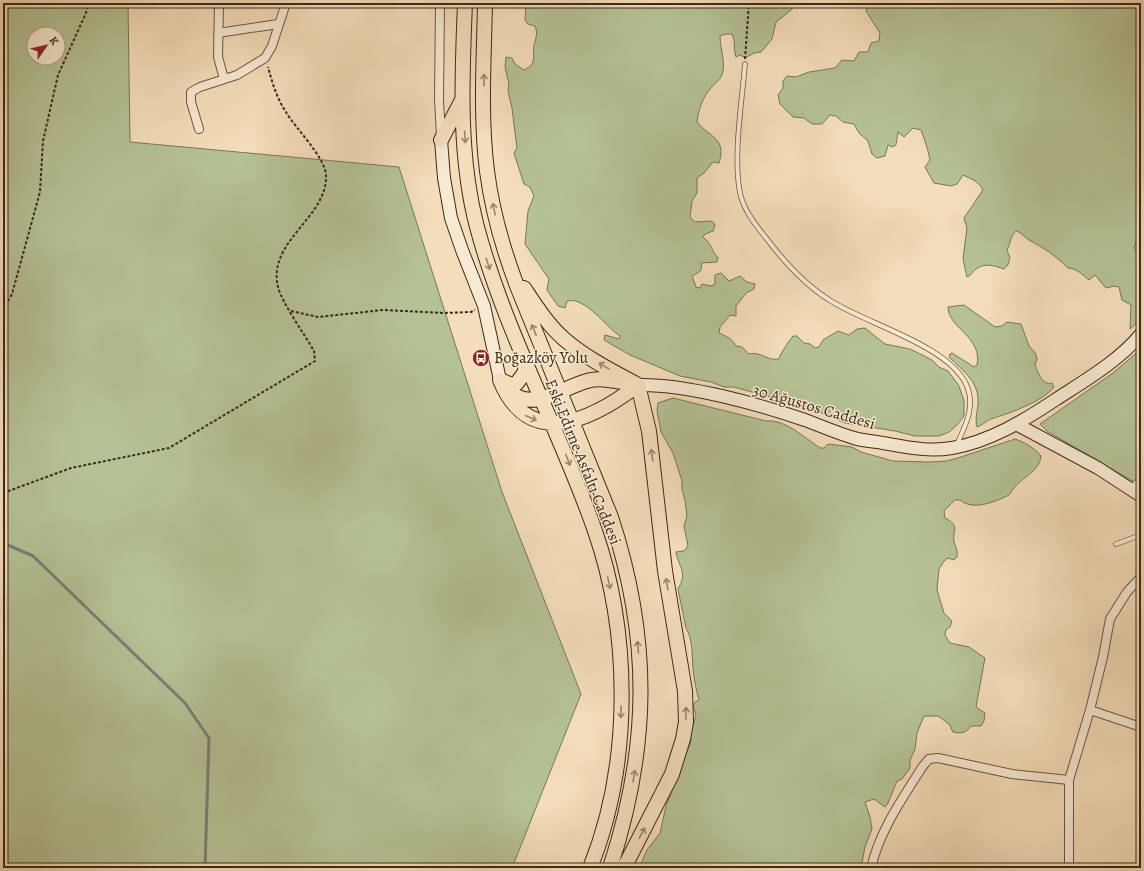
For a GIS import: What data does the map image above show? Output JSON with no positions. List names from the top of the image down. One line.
{"streets":{"highway":["Eski Edirne Asfaltı Caddesi"],"main road":["30 Ağustos Caddesi"]},"places":{"bus stop":["Boğazköy Yolu"]},"north":"top right"}
